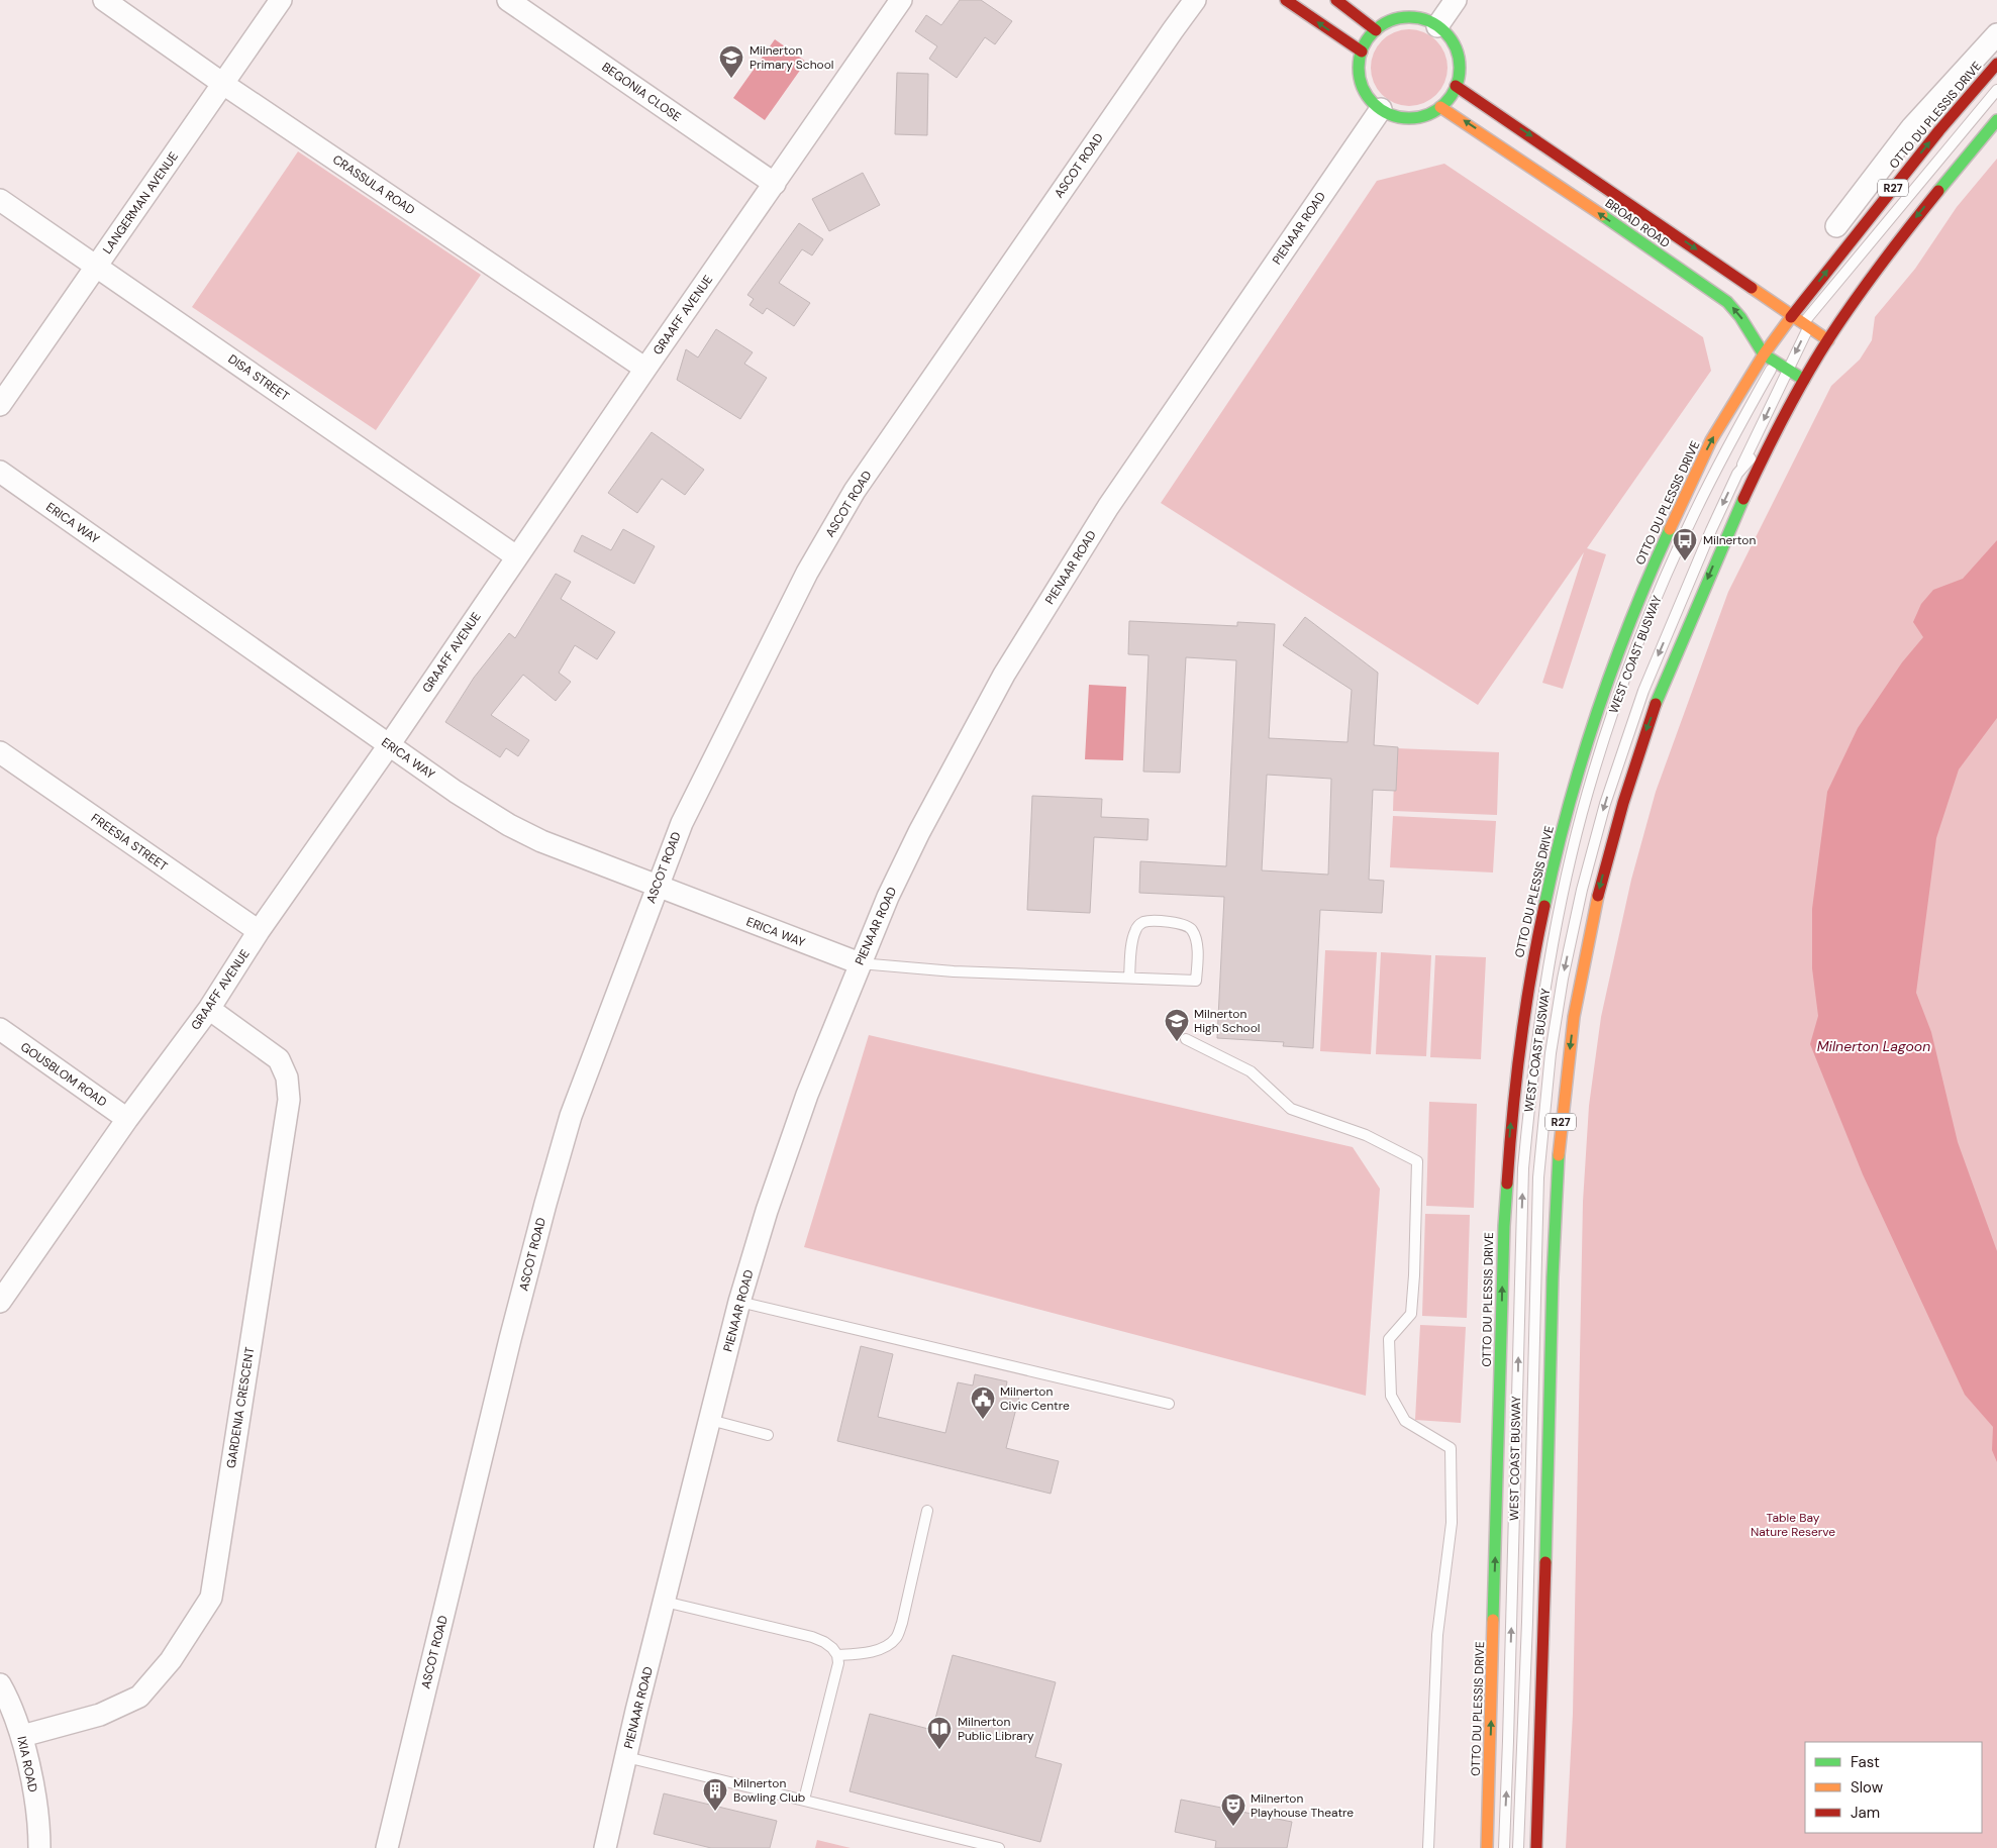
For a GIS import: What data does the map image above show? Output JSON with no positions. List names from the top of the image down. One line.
{"streets":{"main road":["OTTO DU PLESSIS DRIVE","R27","BROAD ROAD"],"street":["BEGONIA CLOSE","ASCOT ROAD","CRASSULA ROAD","LANGERMAN AVENUE","PIENAAR ROAD","GRAAFF AVENUE","DISA STREET","ERICA WAY","FREESIA STREET","GOUSBLOM ROAD","GARDENIA CRESCENT","IXIA ROAD"],"lane":["WEST COAST BUSWAY"]},"crossings":[["BEGONIA CLOSE","GRAAFF AVENUE"],["OTTO DU PLESSIS DRIVE","BROAD ROAD"],["ASCOT ROAD","ERICA WAY"],["CRASSULA ROAD","LANGERMAN AVENUE"],["CRASSULA ROAD","GRAAFF AVENUE"],["R27","BROAD ROAD"],["R27","WEST COAST BUSWAY"],["LANGERMAN AVENUE","DISA STREET"],["BROAD ROAD","PIENAAR ROAD"],["BROAD ROAD","WEST COAST BUSWAY"],["PIENAAR ROAD","ERICA WAY"],["GRAAFF AVENUE","DISA STREET"],["GRAAFF AVENUE","ERICA WAY"],["GRAAFF AVENUE","FREESIA STREET"],["GRAAFF AVENUE","GOUSBLOM ROAD"],["GRAAFF AVENUE","GARDENIA CRESCENT"],["GARDENIA CRESCENT","IXIA ROAD"]],"water":["Milnerton Lagoon"],"parks":["Table Bay Nature Reserve"],"places":{"school or university":["Milnerton Primary School","Milnerton High School"],"bus stop":["Milnerton"],"public building":["Milnerton Civic Centre"],"library":["Milnerton Public Library"],"building":["Milnerton Bowling Club"],"theatre":["Milnerton Playhouse Theatre"]},"legend":["Fast","Slow","Jam"]}
